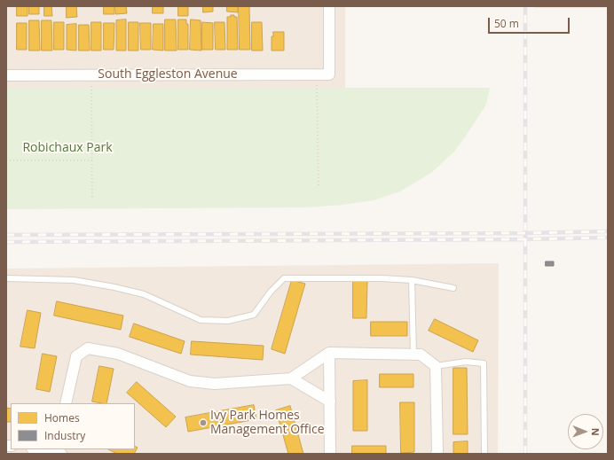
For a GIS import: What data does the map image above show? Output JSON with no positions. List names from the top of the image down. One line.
{"streets":{"street":["South Eggleston Avenue"]},"parks":["Robichaux Park"],"places":["Ivy Park Homes Management Office"],"legend":["Homes","Industry"],"scale_bar":"50 m","north":"right"}
